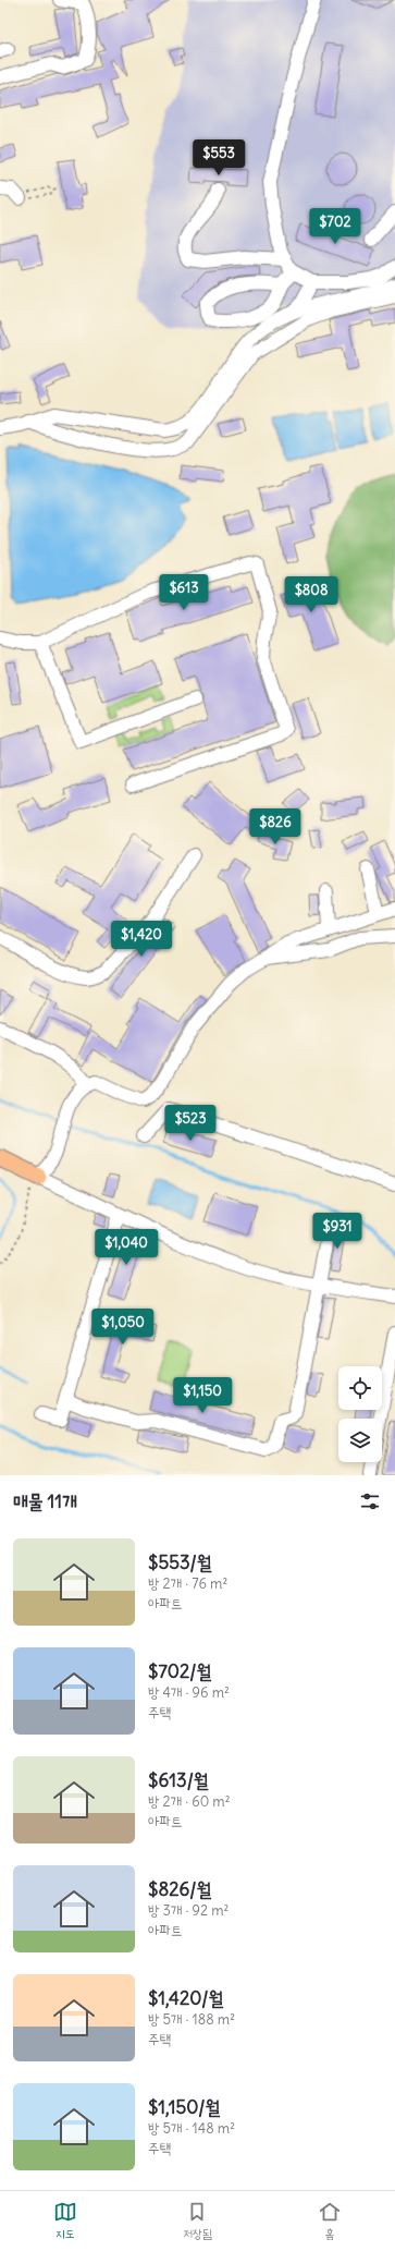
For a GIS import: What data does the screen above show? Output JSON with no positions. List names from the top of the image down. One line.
{"page":{"price":["$553","$702","$613","$808","$826","$1,420","$523","$931","$1,040","$1,050","$1,150"],"heading":"매물 11개","list":[{"name":"$553/월","note":"방 2개 · 76 m² · 아파트"},{"name":"$702/월","note":"방 4개 · 96 m² · 주택"},{"name":"$613/월","note":"방 2개 · 60 m² · 아파트"},{"name":"$826/월","note":"방 3개 · 92 m² · 아파트"},{"name":"$1,420/월","note":"방 5개 · 188 m² · 주택"},{"name":"$1,150/월","note":"방 5개 · 148 m² · 주택"}],"tabs":["지도","저장됨","홈"]}}
